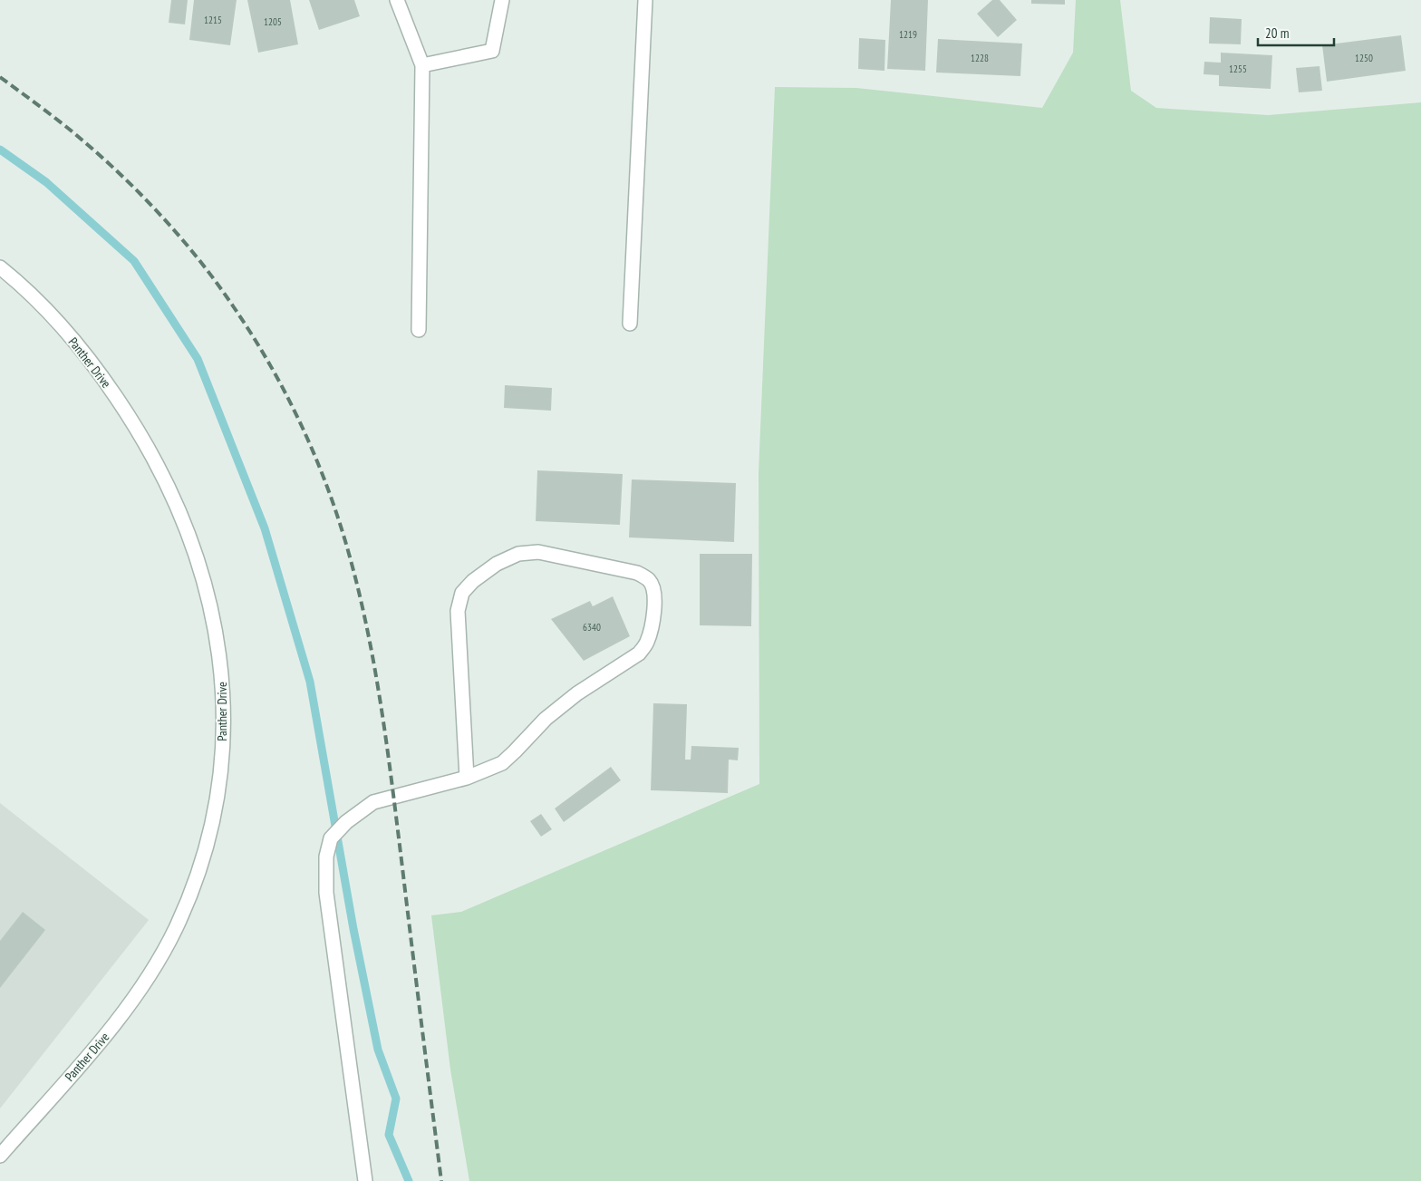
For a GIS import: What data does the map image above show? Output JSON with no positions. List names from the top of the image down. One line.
{"streets":{"street":["Panther Drive"]},"house_numbers":["1215","1205","1219","1228","1250","1255","6340"],"scale_bar":"20 m"}
